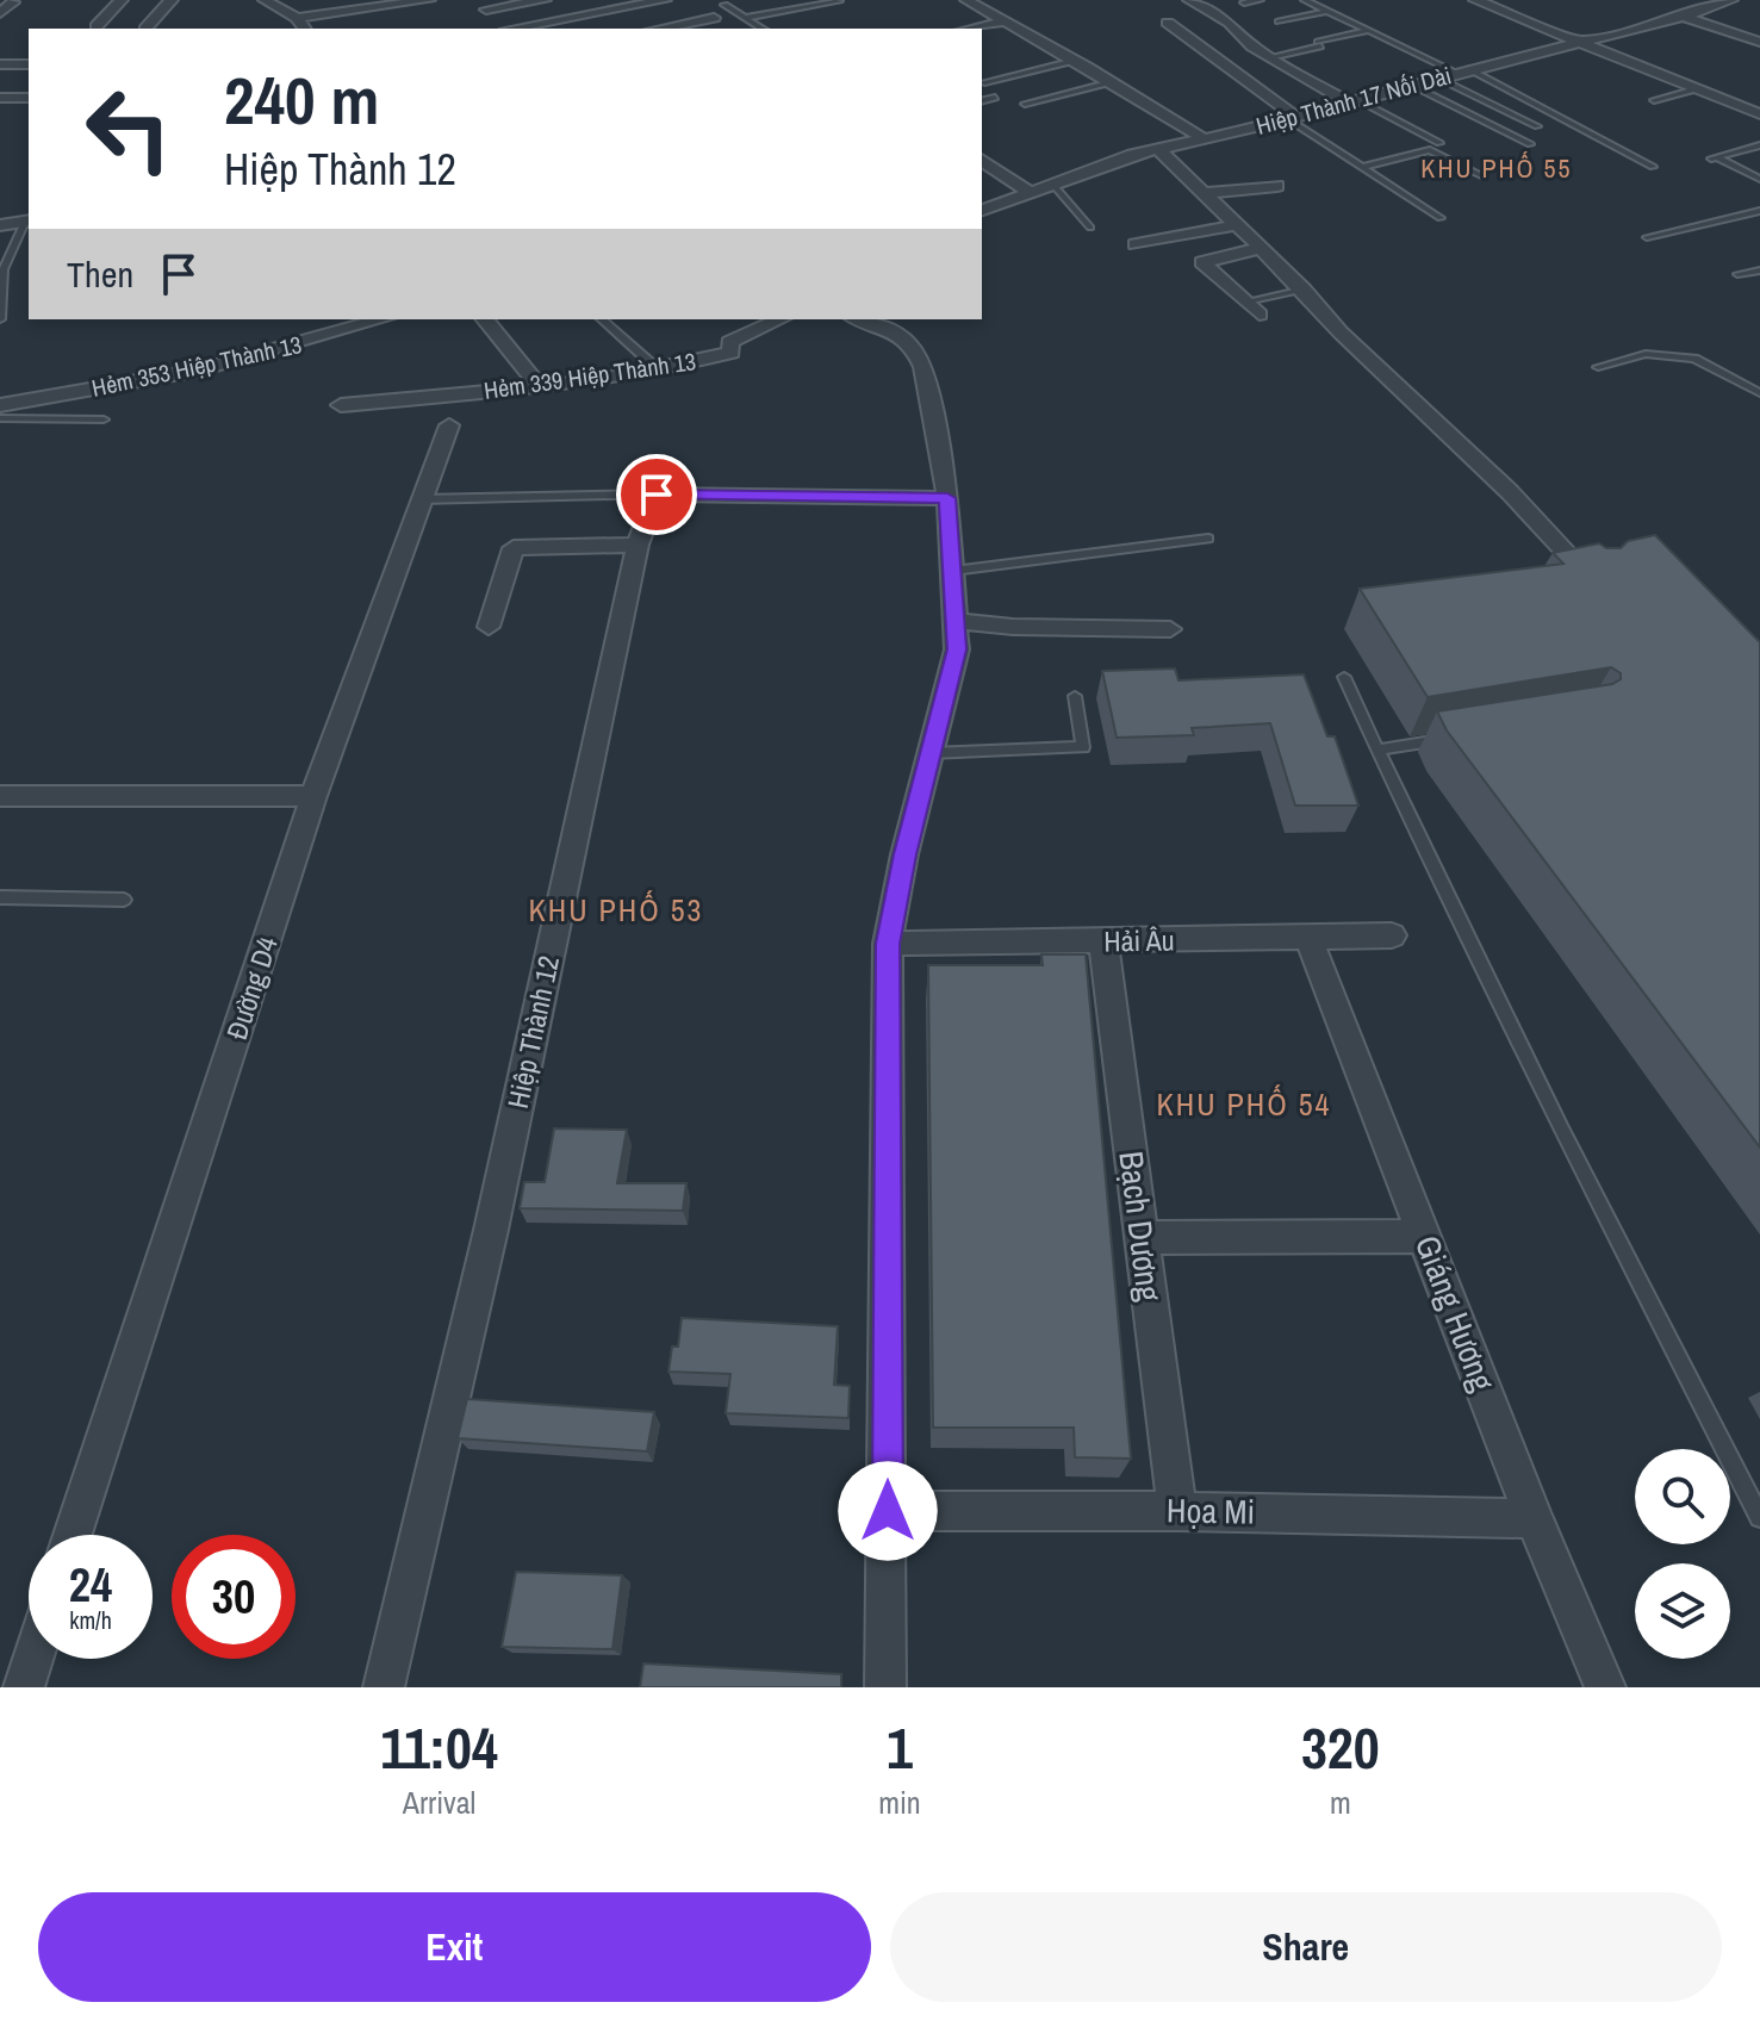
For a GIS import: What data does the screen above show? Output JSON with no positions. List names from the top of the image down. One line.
{"streets":{"street":["Hiệp Thành 17 Nối Dài","Hẻm 353 Hiệp Thành 13","Hẻm 339 Hiệp Thành 13","Hải Âu","Đường D4","Hiệp Thành 12","Bạch Dương","Giáng Hương","Họa Mi"]},"crossings":[["Hải Âu","Bạch Dương"],["Hải Âu","Giáng Hương"],["Bạch Dương","Họa Mi"],["Giáng Hương","Họa Mi"]],"districts":["KHU PHỐ 55","KHU PHỐ 53","KHU PHỐ 54"],"page":{"turn":["240 m","Hiệp Thành 12"],"then":"Then","speed":"24 km/h","limit":"30","eta":["11:04","Arrival","1","min","320","m"],"buttons":["Exit","Share"]}}
